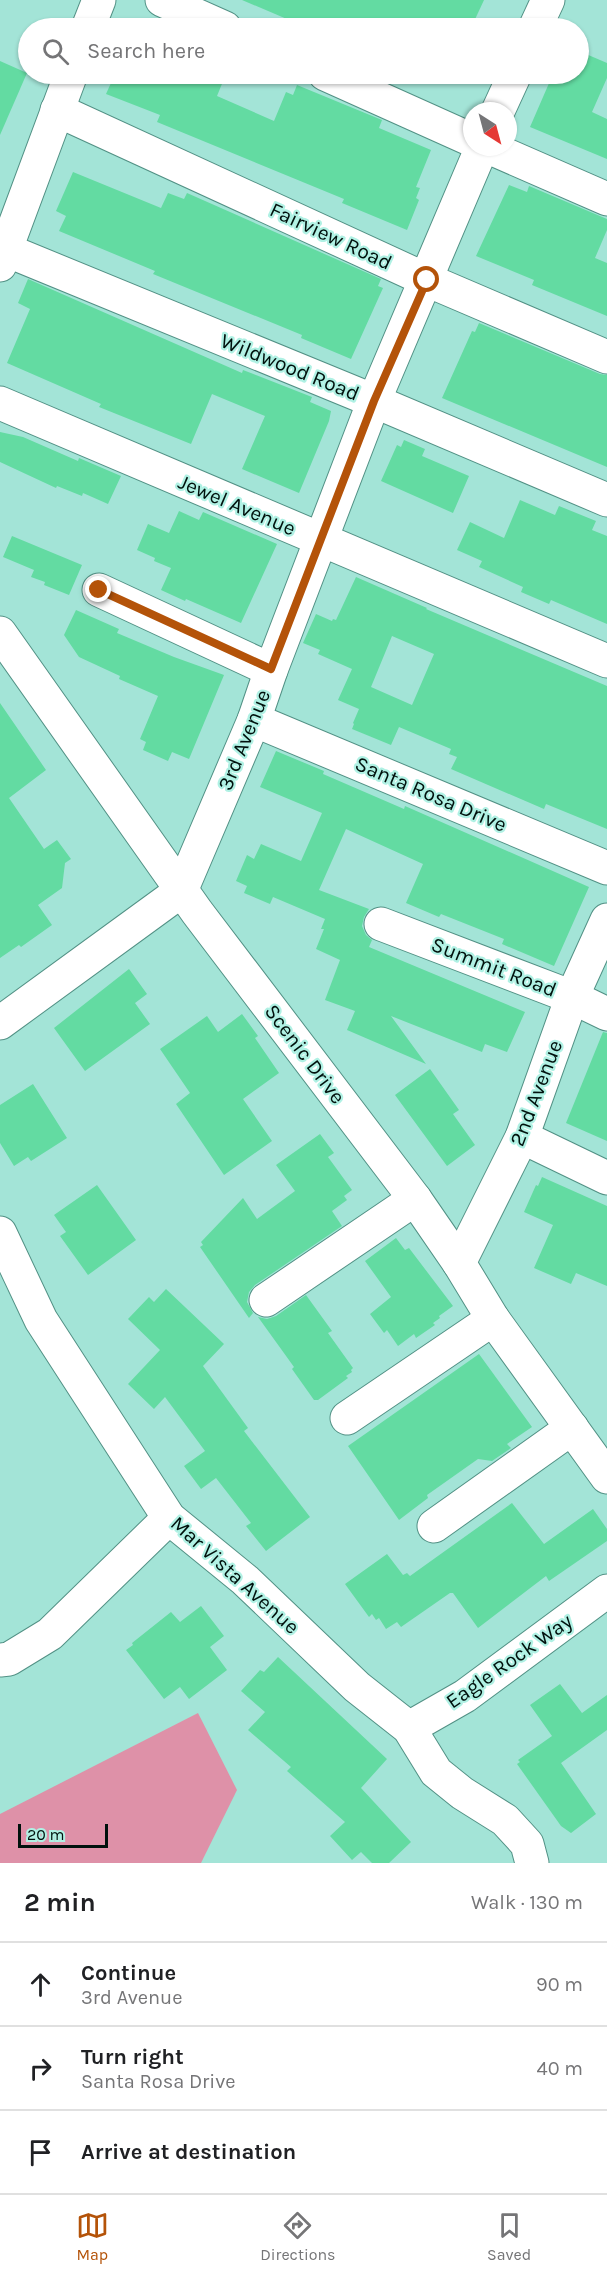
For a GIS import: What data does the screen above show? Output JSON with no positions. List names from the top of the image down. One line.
{"streets":{"street":["Fairview Road","Wildwood Road","Jewel Avenue","3rd Avenue","Santa Rosa Drive","Summit Road","Scenic Drive","2nd Avenue","Mar Vista Avenue","Eagle Rock Way"]},"crossings":[["Fairview Road","3rd Avenue"],["Wildwood Road","3rd Avenue"],["Jewel Avenue","3rd Avenue"],["3rd Avenue","Santa Rosa Drive"],["3rd Avenue","Scenic Drive"],["Summit Road","2nd Avenue"],["Scenic Drive","2nd Avenue"],["Mar Vista Avenue","Eagle Rock Way"]],"scale_bar":"20 m","north":"bottom right","page":{"search":"Search here","scale":"20 m","heading":["2 min","Walk · 130 m"],"list":[["Continue","3rd Avenue","90 m"],["Turn right","Santa Rosa Drive","40 m"],"Arrive at destination"],"nav":["Map","Directions","Saved"]}}
